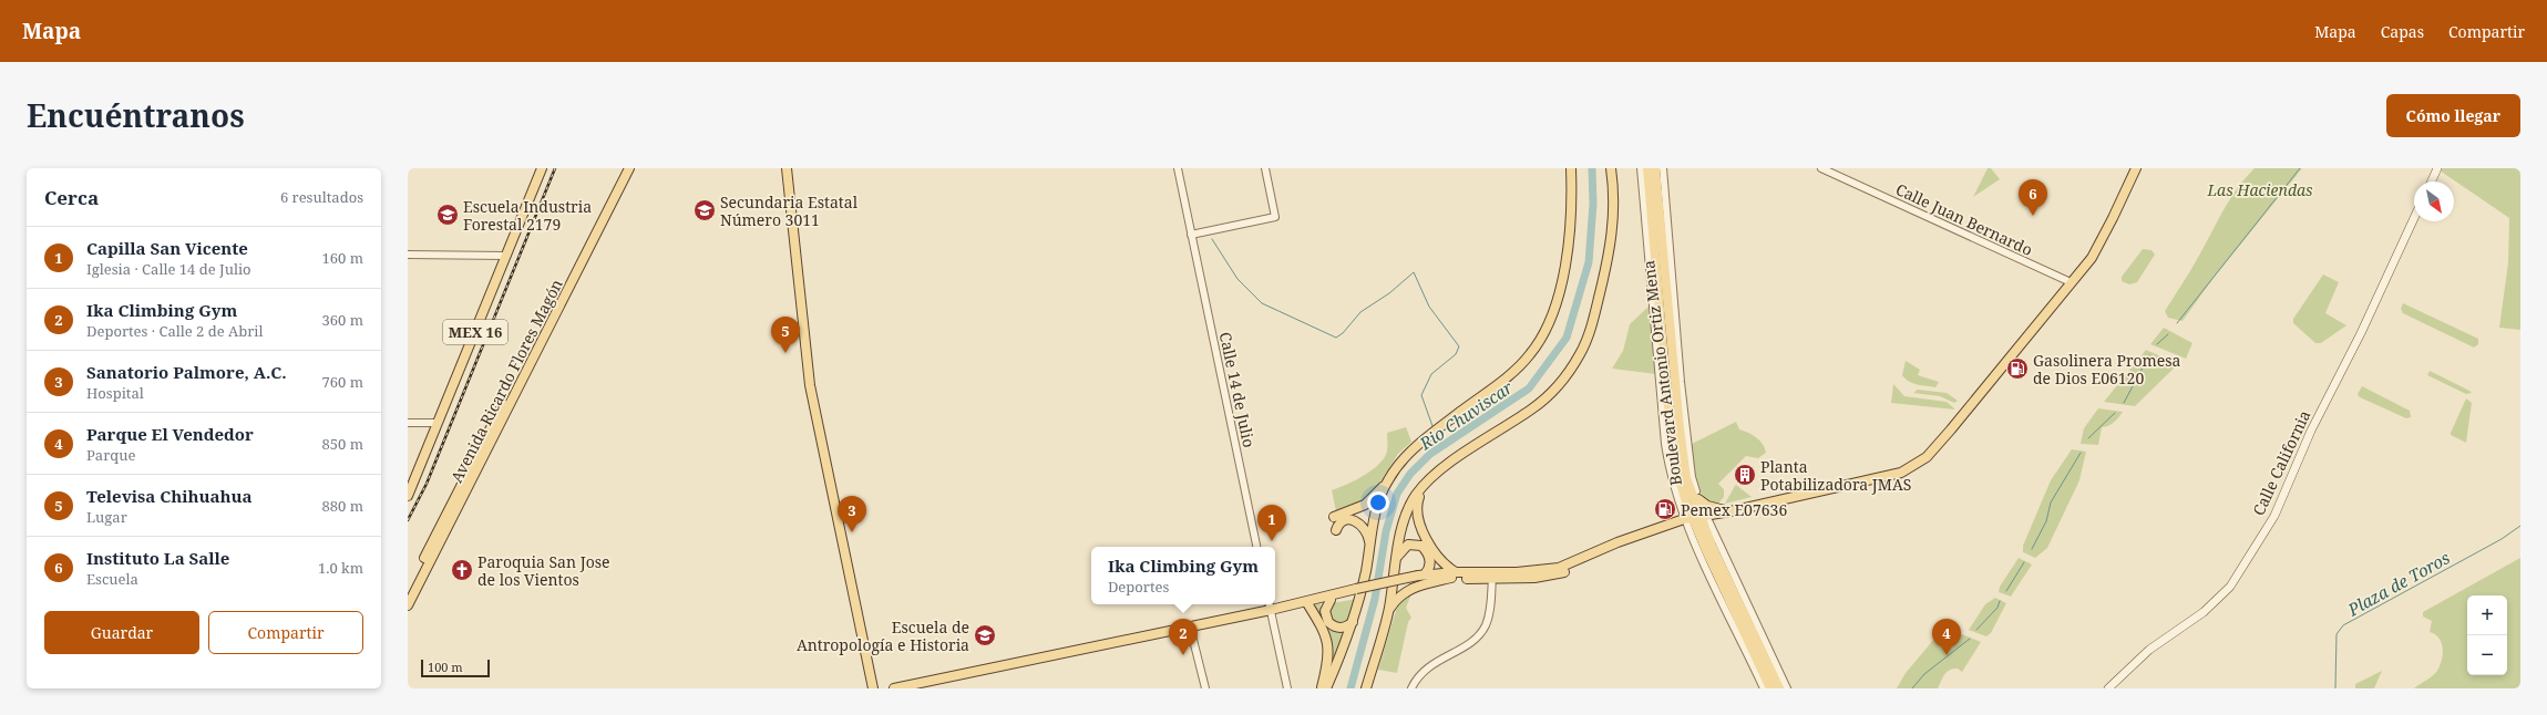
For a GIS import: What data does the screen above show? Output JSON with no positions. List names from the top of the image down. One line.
{"streets":{"main road":["MEX 16","Boulevard Antonio Ortiz Mena","Avenida Ricardo Flores Magón","Calle California"],"street":["Calle Juan Bernardo","Calle 14 de Julio"]},"water":["Rio Chuviscar","Plaza de Toros"],"parks":["Las Haciendas"],"places":{"school or university":["Secundaria Estatal Número 3011","Escuela Industria Forestal 2179","Escuela de Antropología e Historia"],"fuel station":["Gasolinera Promesa de Dios E06120","Pemex E07636"],"building":["Planta Potabilizadora JMAS"],"church":["Paroquia San Jose de los Vientos"]},"scale_bar":"100 m","north":"bottom right","page":{"header":"Mapa","nav":["Mapa","Capas","Compartir"],"title":"Encuéntranos","buttons":["Cómo llegar",["Guardar","Compartir"]],"heading":["Cerca","6 resultados"],"pins":["6","5","3","1","2","4"],"list":[{"mark":"1","name":"Capilla San Vicente","note":"Iglesia · Calle 14 de Julio","value":"160 m"},{"mark":"2","name":"Ika Climbing Gym","note":"Deportes · Calle 2 de Abril","value":"360 m"},{"mark":"3","name":"Sanatorio Palmore, A.C.","note":"Hospital","value":"760 m"},{"mark":"4","name":"Parque El Vendedor","note":"Parque","value":"850 m"},{"mark":"5","name":"Televisa Chihuahua","note":"Lugar","value":"880 m"},{"mark":"6","name":"Instituto La Salle","note":"Escuela","value":"1.0 km"}],"popup":["Ika Climbing Gym","Deportes"],"map_buttons":["+","−"],"scale":"100 m"}}
